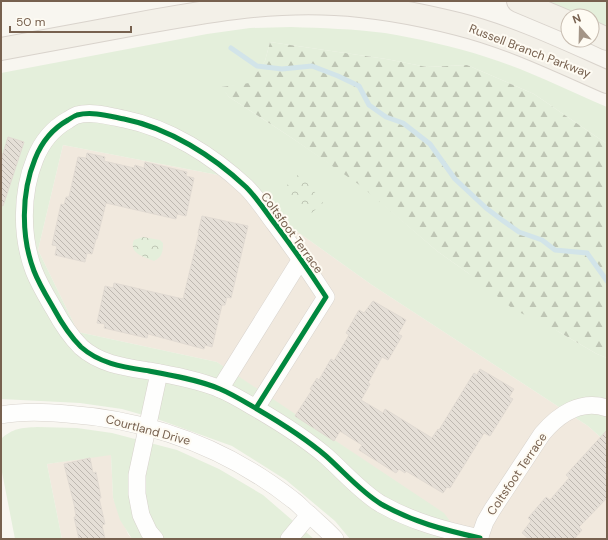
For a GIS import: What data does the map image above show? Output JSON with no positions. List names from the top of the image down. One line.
{"streets":{"main road":["Russell Branch Parkway"],"street":["Coltsfoot Terrace","Courtland Drive"]},"scale_bar":"50 m","north":"top"}
